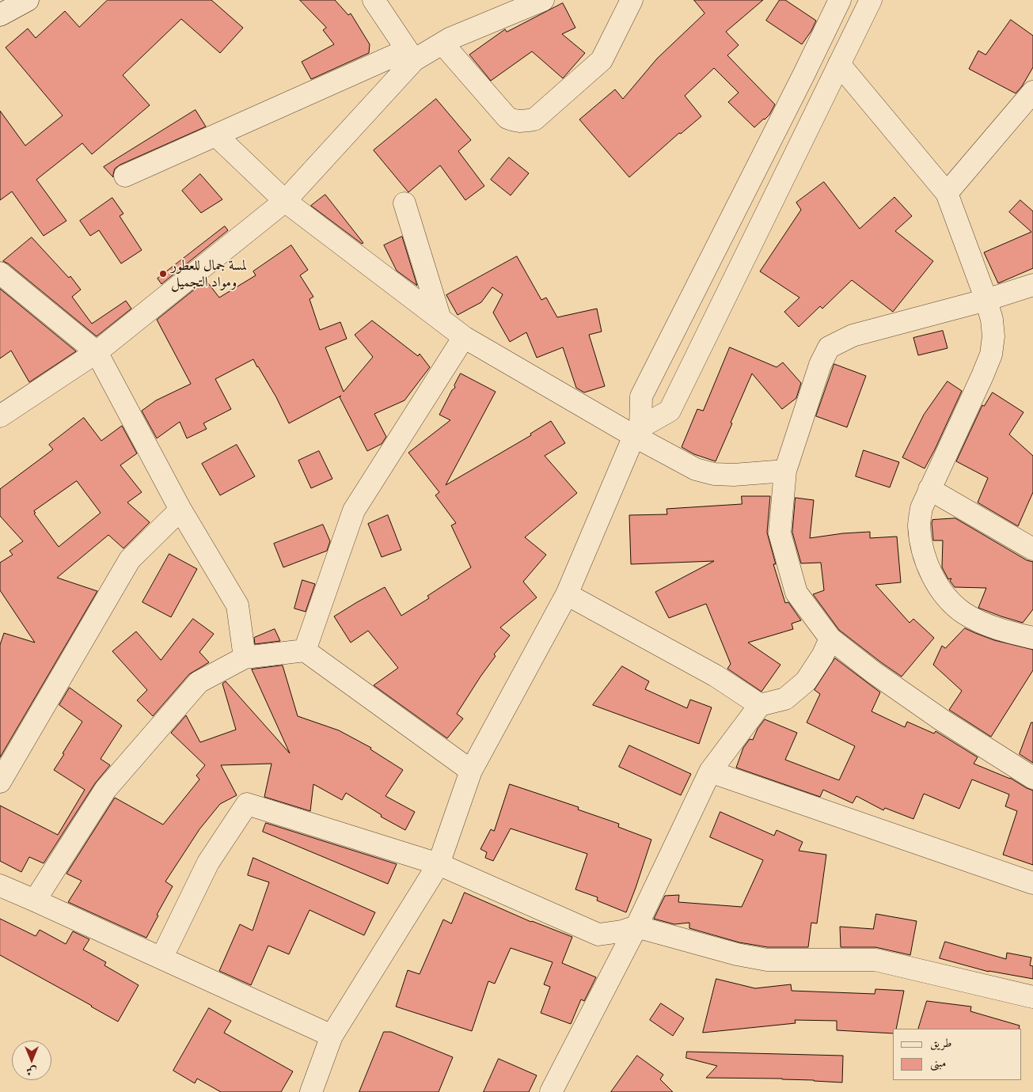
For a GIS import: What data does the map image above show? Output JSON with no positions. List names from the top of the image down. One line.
{"places":["لمسة جمال للعطور ومواد التجميل"],"legend":["طريق","مبنى"],"north":"bottom"}
